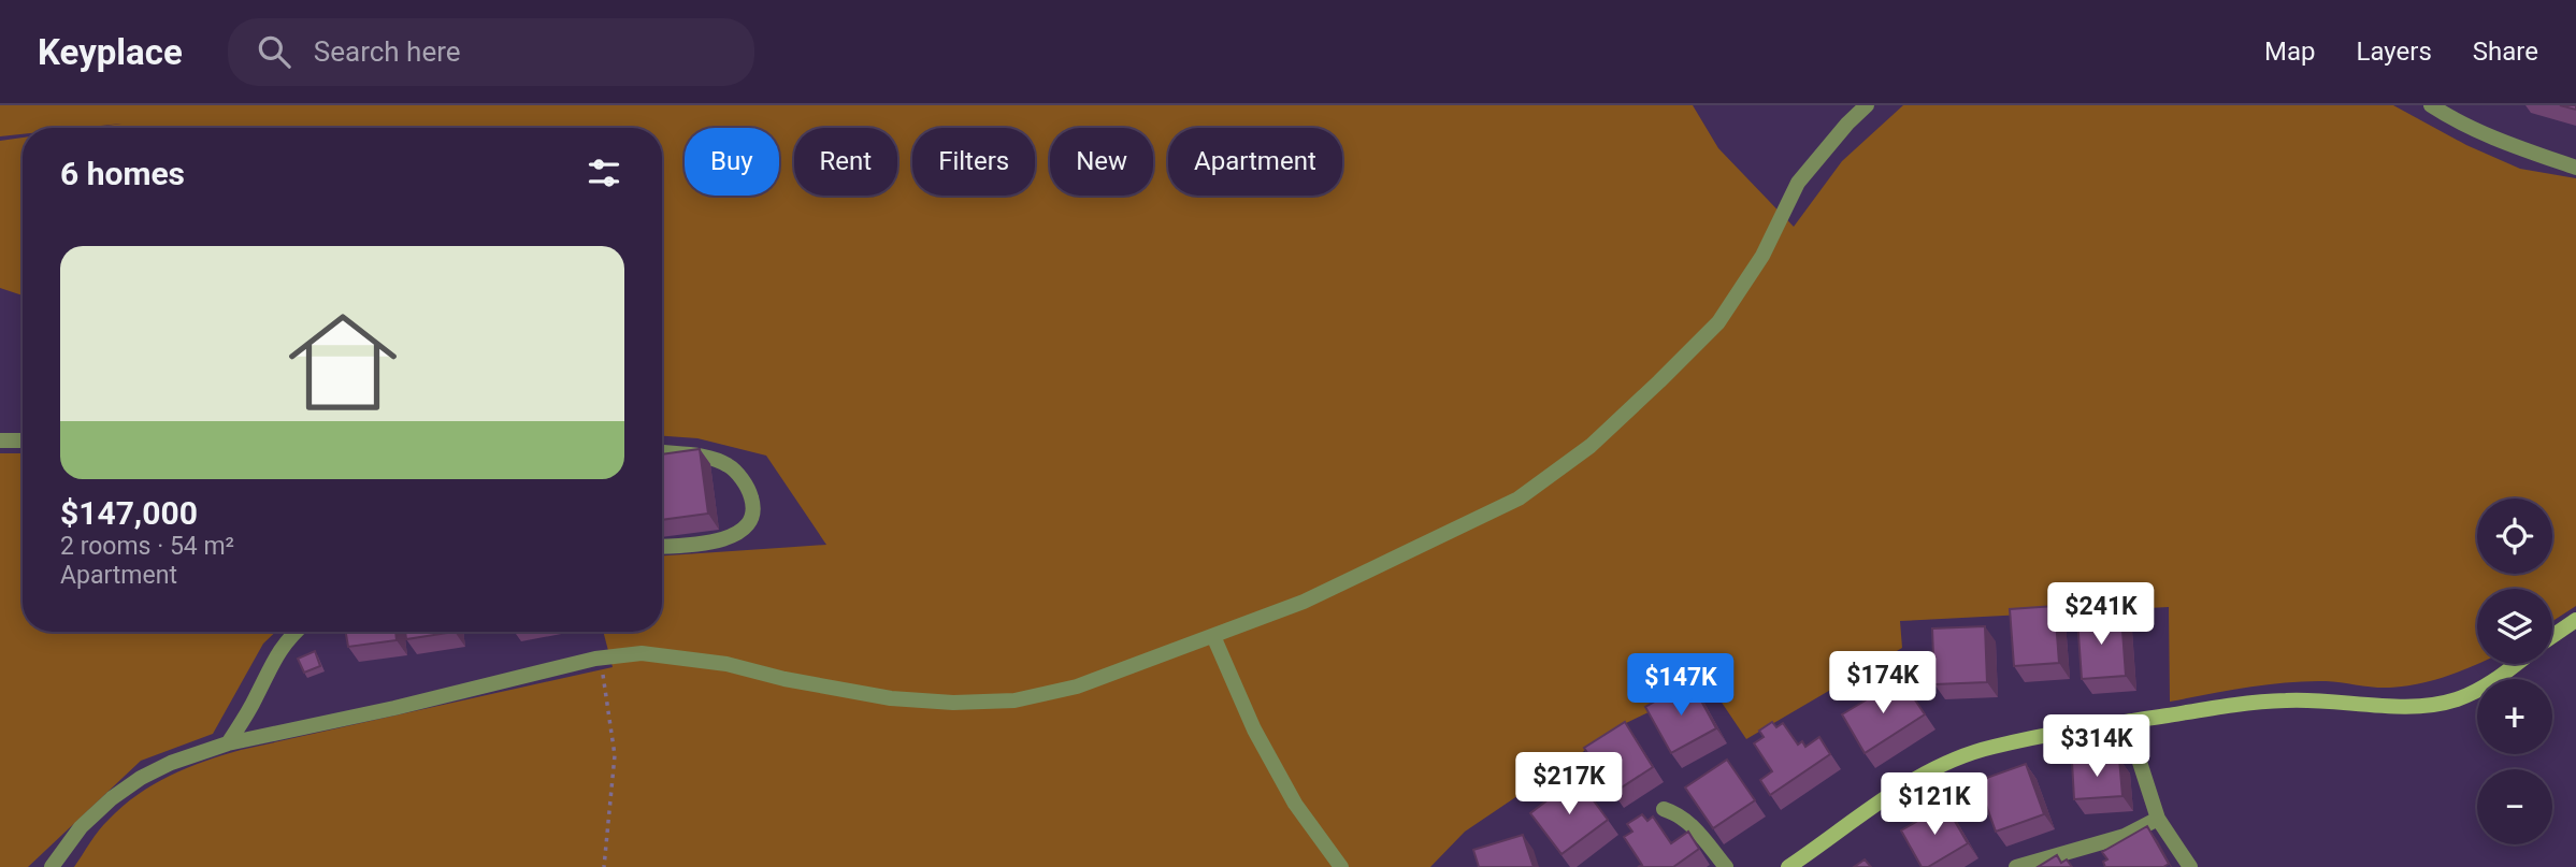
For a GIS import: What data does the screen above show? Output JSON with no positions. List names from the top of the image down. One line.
{"page":{"header":"Keyplace","search":"Search here","nav":["Map","Layers","Share"],"chip":["Buy","Rent","Filters","New","Apartment"],"heading":"6 homes","list":[{"name":"$147,000","note":"2 rooms · 54 m² · Apartment"}],"map_buttons":["+","−"],"price":["$241K","$174K","$147K","$314K","$217K","$121K"]}}
